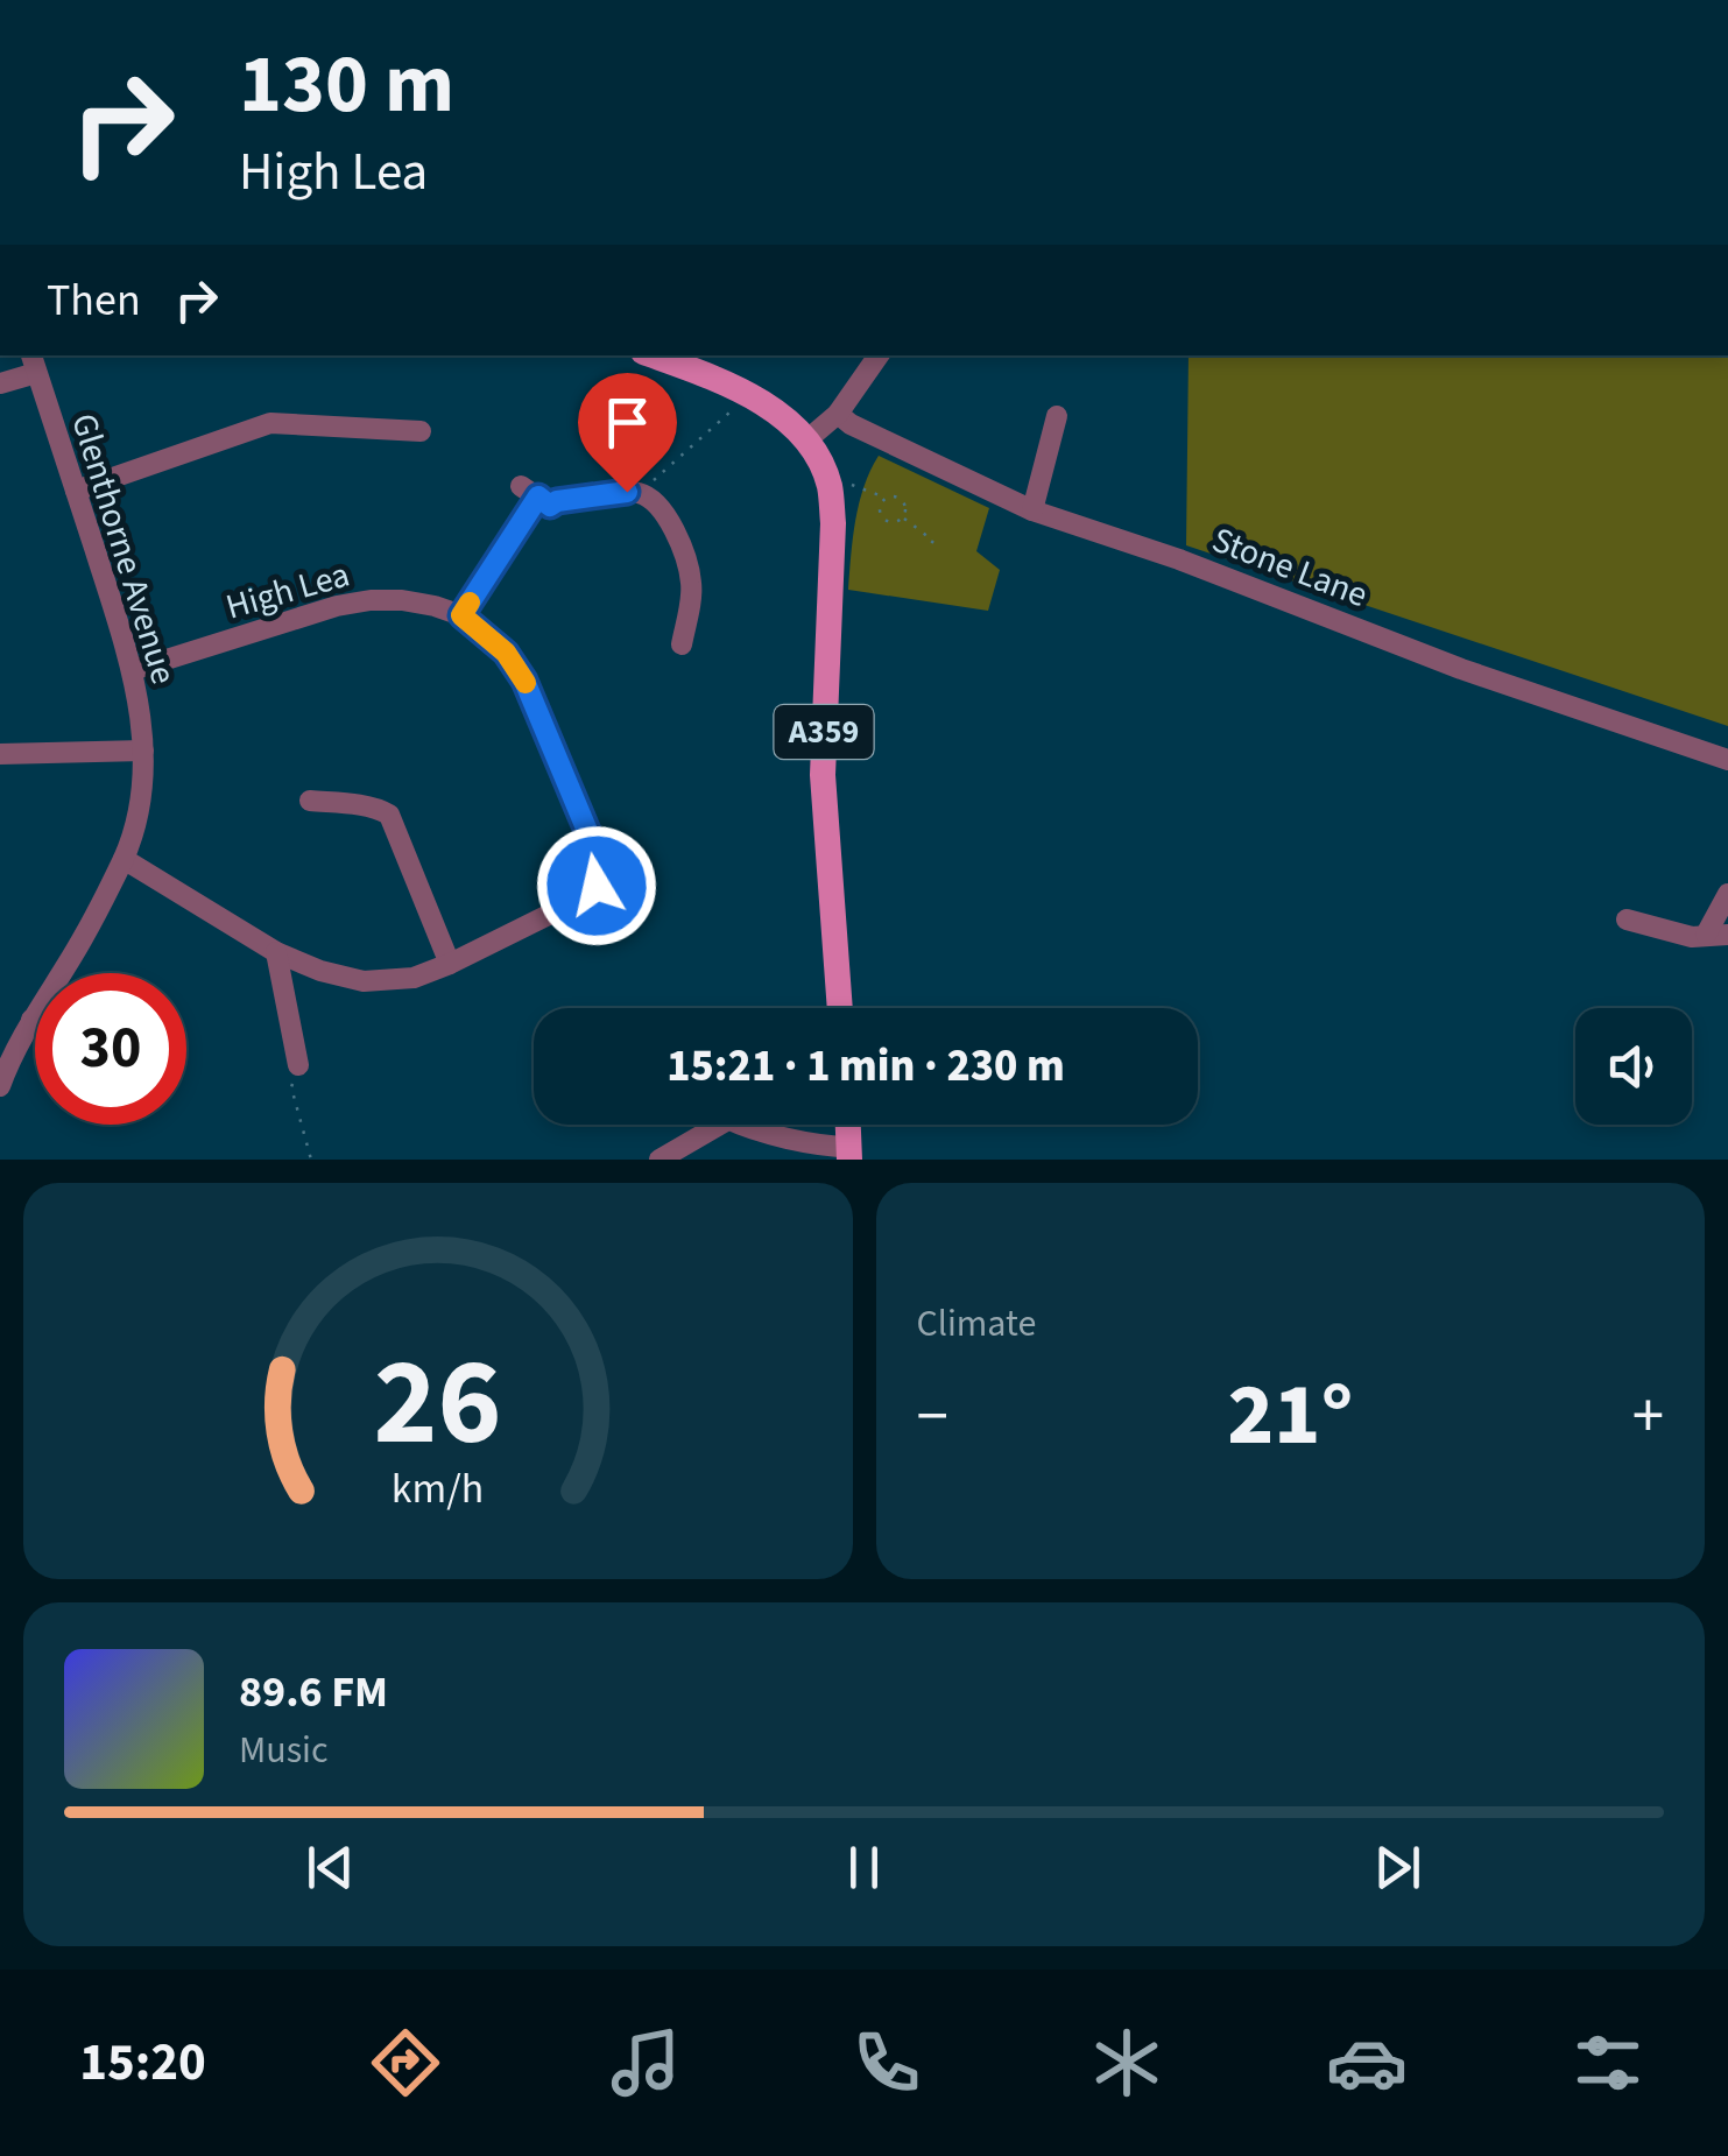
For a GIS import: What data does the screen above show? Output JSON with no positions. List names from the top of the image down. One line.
{"streets":{"main road":["A359"],"street":["Glenthorne Avenue","Stone Lane","High Lea"]},"crossings":[["Glenthorne Avenue","High Lea"]],"page":{"turn":["130 m","High Lea"],"then":"Then","limit":"30","trip":"15:21 · 1 min · 230 m","tile":"Climate","heat":["−","21°","+"],"song":["89.6 FM","Music"],"tabs":"15:20","gauge":["26","km/h"]}}
